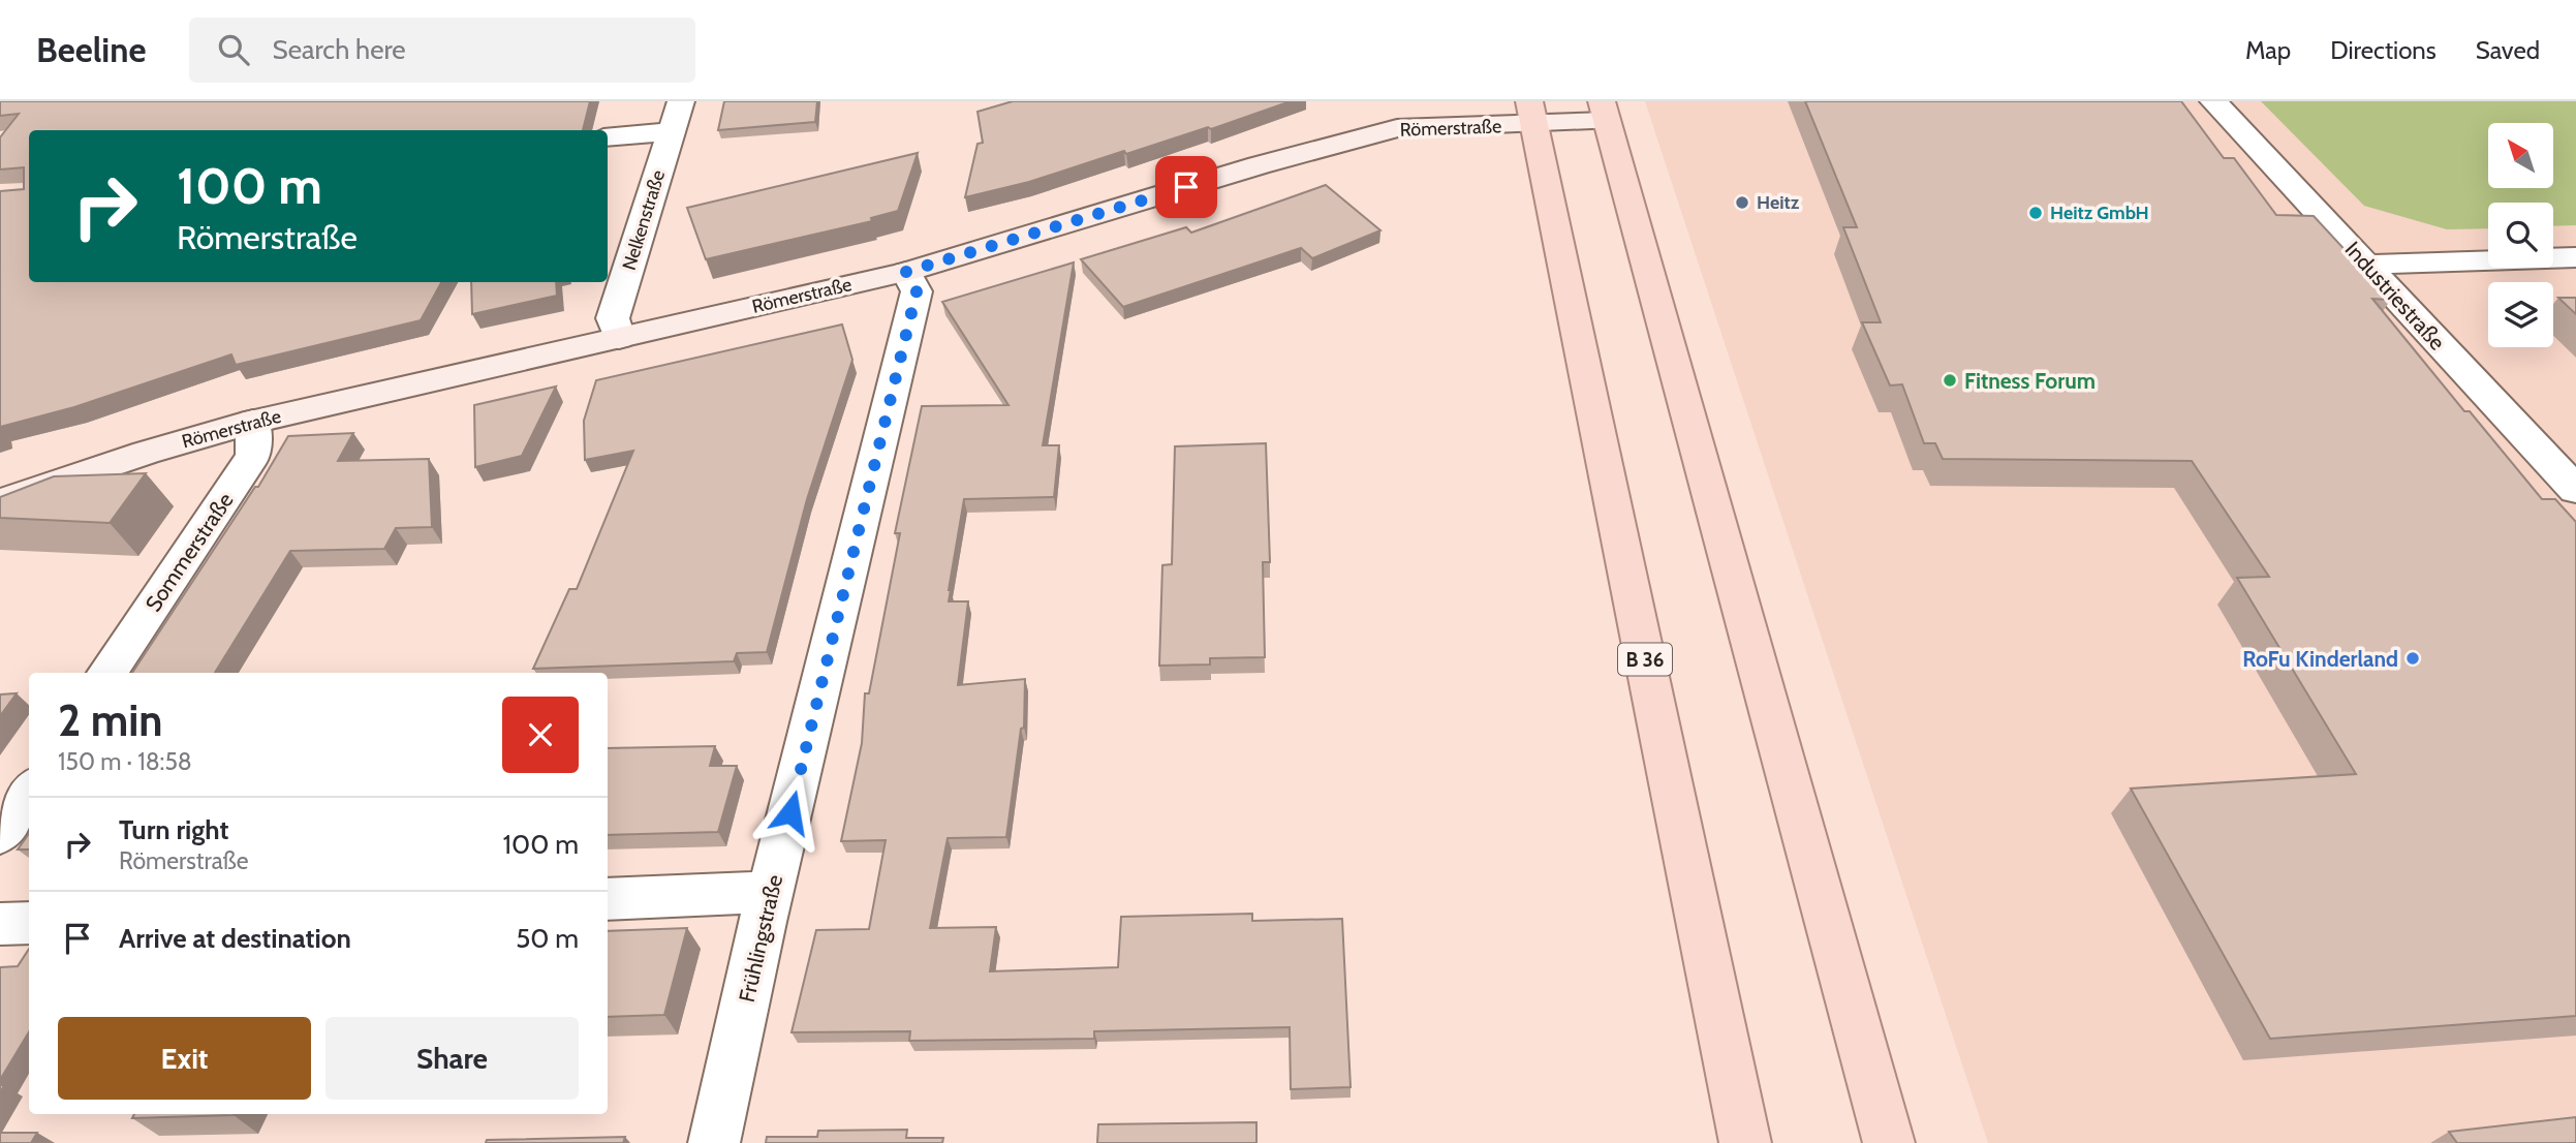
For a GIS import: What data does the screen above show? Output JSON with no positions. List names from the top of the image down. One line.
{"streets":{"main road":["B 36"],"street":["Römerstraße","Nelkenstraße","Industriestraße","Sommerstraße","Frühlingstraße"]},"crossings":[["Römerstraße","Nelkenstraße"],["Römerstraße","Sommerstraße"],["Römerstraße","B 36"],["Römerstraße","Frühlingstraße"]],"places":["Heitz","Heitz GmbH","Fitness Forum","RoFu Kinderland"],"north":"top left","page":{"header":"Beeline","search":"Search here","nav":["Map","Directions","Saved"],"turn":["100 m","Römerstraße"],"heading":["2 min","150 m · 18:58"],"list":[{"name":"Turn right","note":"Römerstraße","value":"100 m"},{"name":"Arrive at destination","value":"50 m"}],"buttons":["Exit","Share"]}}
